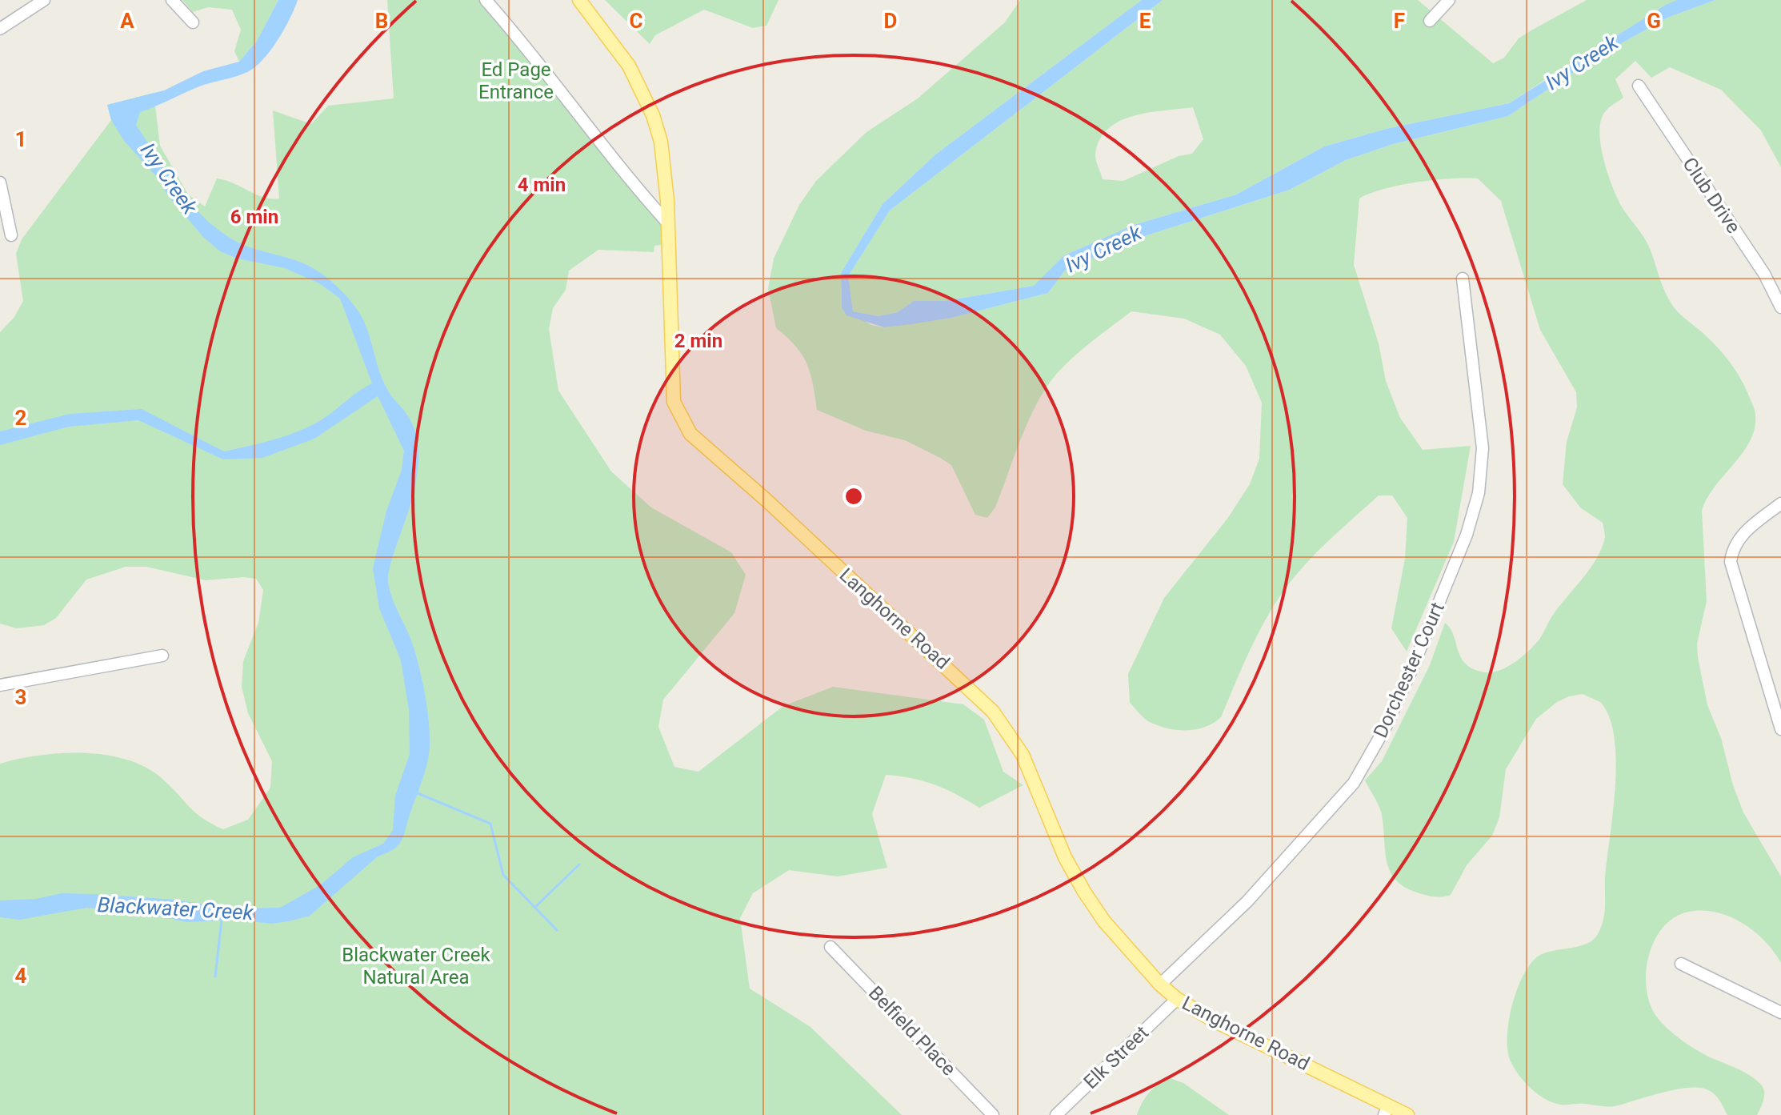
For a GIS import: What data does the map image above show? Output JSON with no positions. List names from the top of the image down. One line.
{"streets":{"main road":["Langhorne Road"],"street":["Club Drive","Dorchester Court","Belfield Place","Elk Street"]},"crossings":[["Langhorne Road","Dorchester Court"],["Langhorne Road","Elk Street"]],"water":["Ivy Creek","Blackwater Creek"],"parks":["Ed Page Entrance","Blackwater Creek Natural Area"],"grid":{"columns":["A","B","C","D","E","F","G"],"rows":["1","2","3","4"]},"rings":["4 min","6 min","2 min"]}
